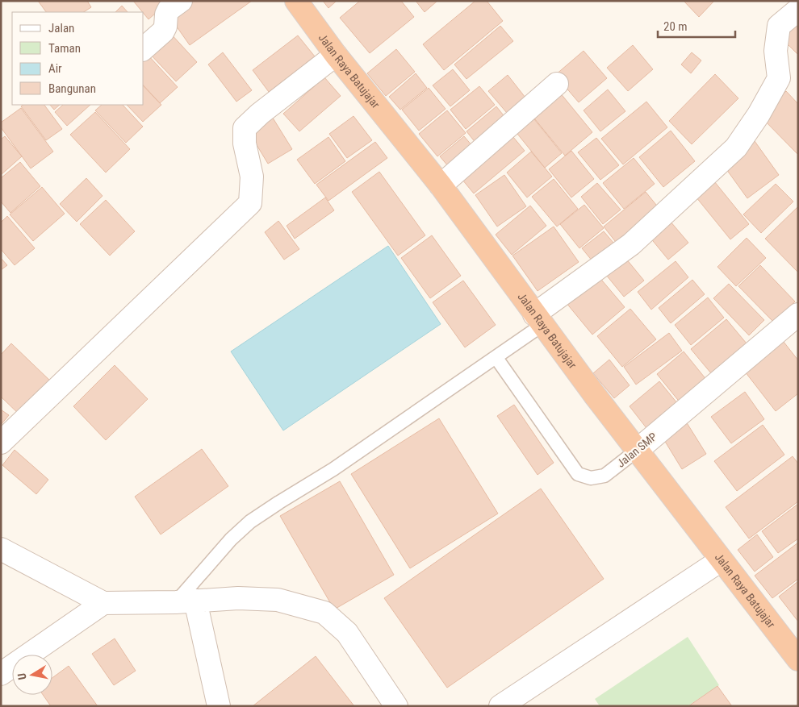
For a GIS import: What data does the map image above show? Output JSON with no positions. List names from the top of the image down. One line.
{"streets":{"highway":["Jalan Raya Batujajar"],"street":["Jalan SMP"]},"crossings":[["Jalan Raya Batujajar","Jalan SMP"]],"legend":["Jalan","Taman","Air","Bangunan"],"scale_bar":"20 m","north":"left"}
